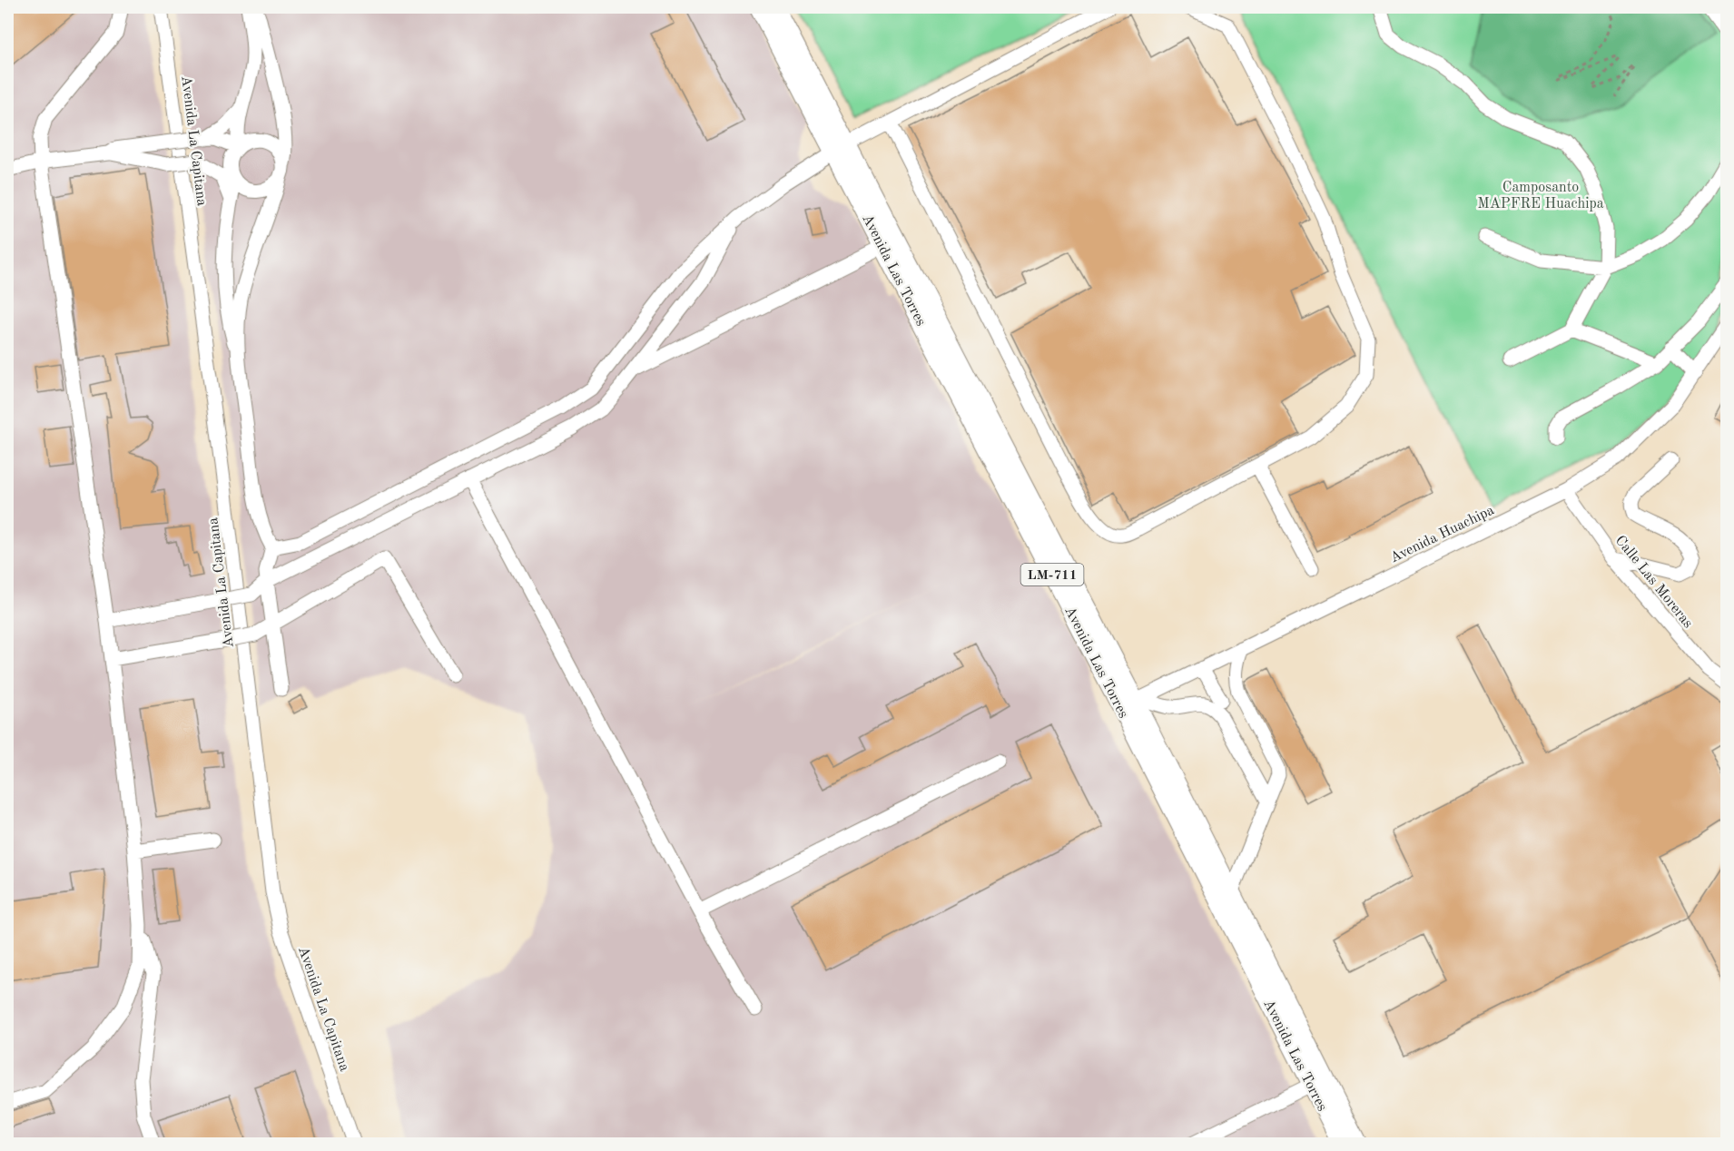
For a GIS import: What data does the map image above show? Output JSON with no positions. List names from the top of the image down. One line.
{"streets":{"main road":["Avenida Las Torres","LM-711"],"street":["Avenida La Capitana","Avenida Huachipa","Calle Las Moreras"]},"crossings":[["Avenida Las Torres","Avenida Huachipa"],["Avenida Huachipa","Calle Las Moreras"]],"parks":["Camposanto MAPFRE Huachipa"]}
